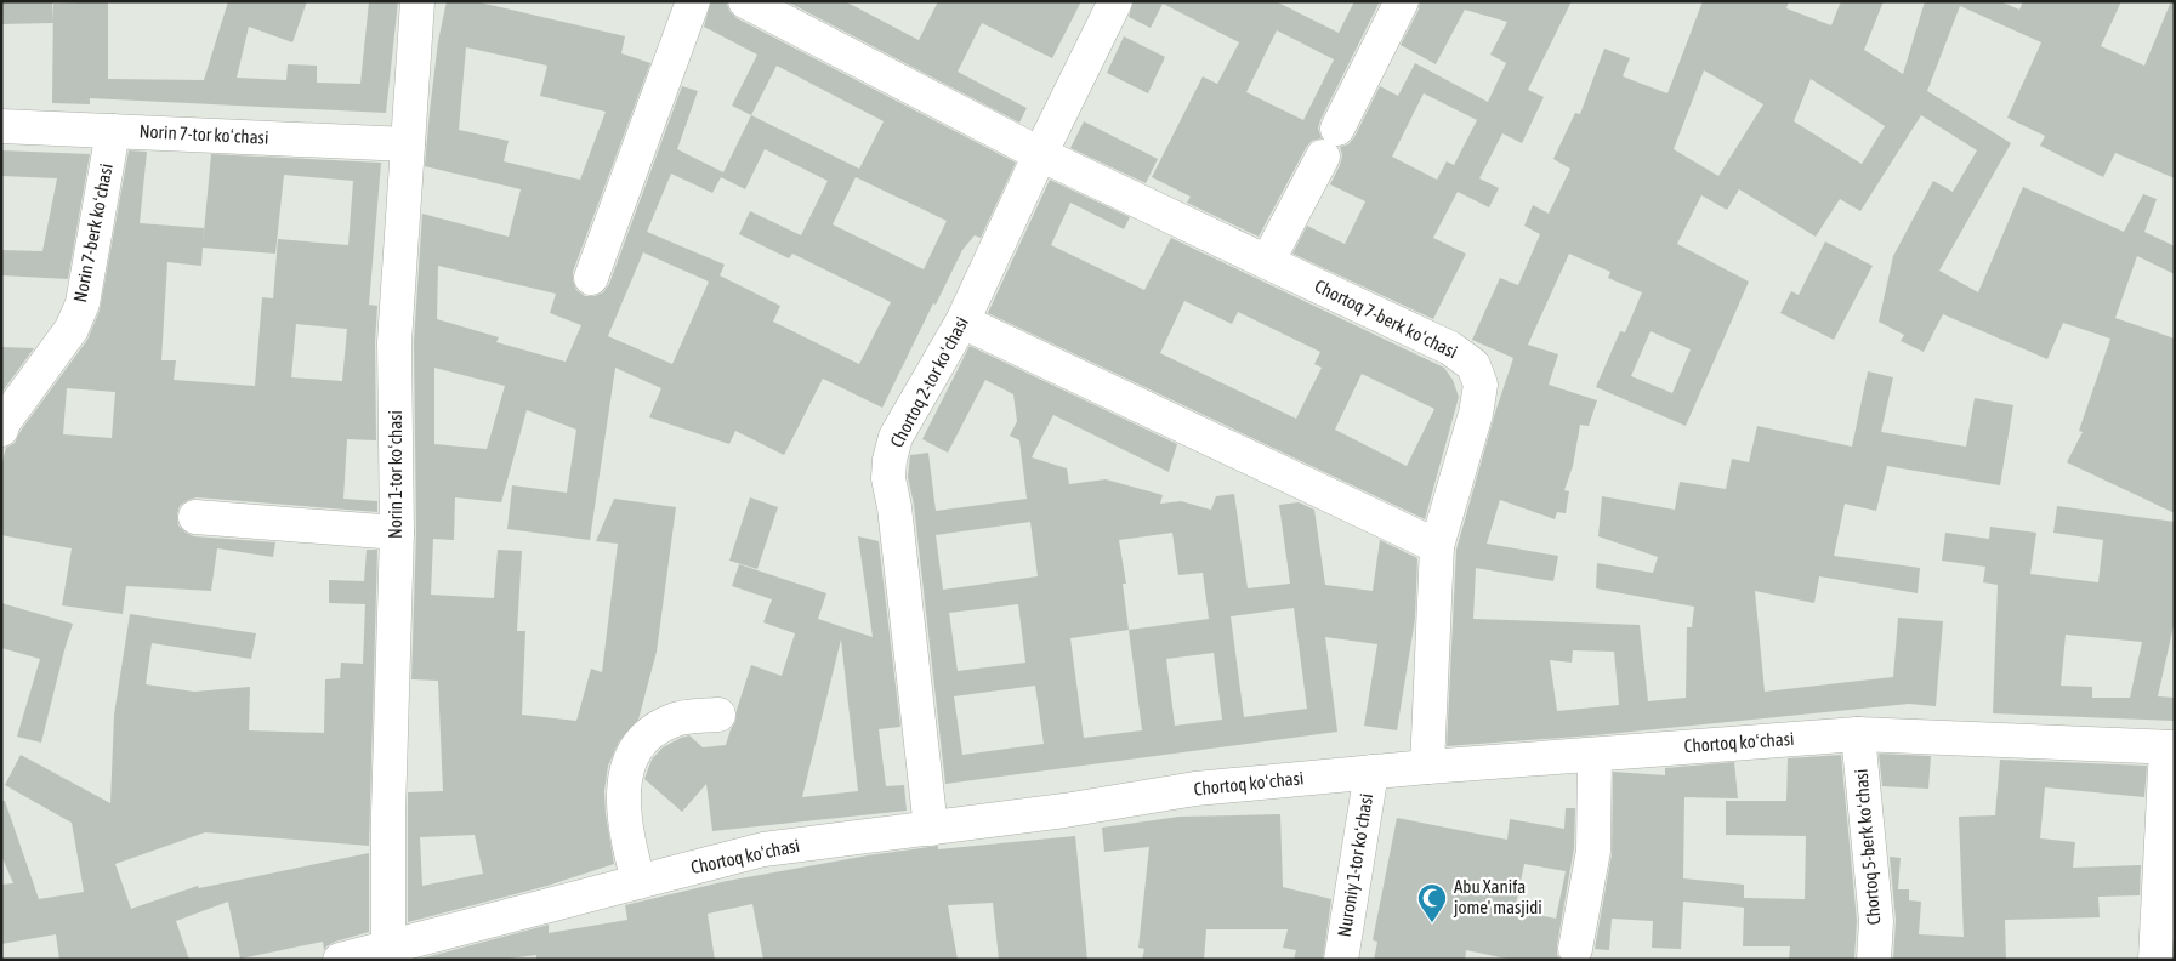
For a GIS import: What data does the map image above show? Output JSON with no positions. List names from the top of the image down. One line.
{"streets":{"street":["Norin 7-tor koʻchasi","Norin 7-berk koʻchasi","Chortoq 7-berk koʻchasi","Chortoq 2-tor koʻchasi","Norin 1-tor koʻchasi","Chortoq koʻchasi","Chortoq 5-berk koʻchasi","Nuroniy 1-tor koʻchasi"]},"crossings":[["Norin 7-tor koʻchasi","Norin 7-berk koʻchasi"],["Norin 7-tor koʻchasi","Norin 1-tor koʻchasi"],["Chortoq 7-berk koʻchasi","Chortoq 2-tor koʻchasi"],["Chortoq 7-berk koʻchasi","Chortoq koʻchasi"],["Chortoq 2-tor koʻchasi","Chortoq koʻchasi"],["Norin 1-tor koʻchasi","Chortoq koʻchasi"],["Chortoq koʻchasi","Chortoq 5-berk koʻchasi"],["Chortoq koʻchasi","Nuroniy 1-tor koʻchasi"]],"places":{"mosque":["Abu Xanifa jome' masjidi"]}}
